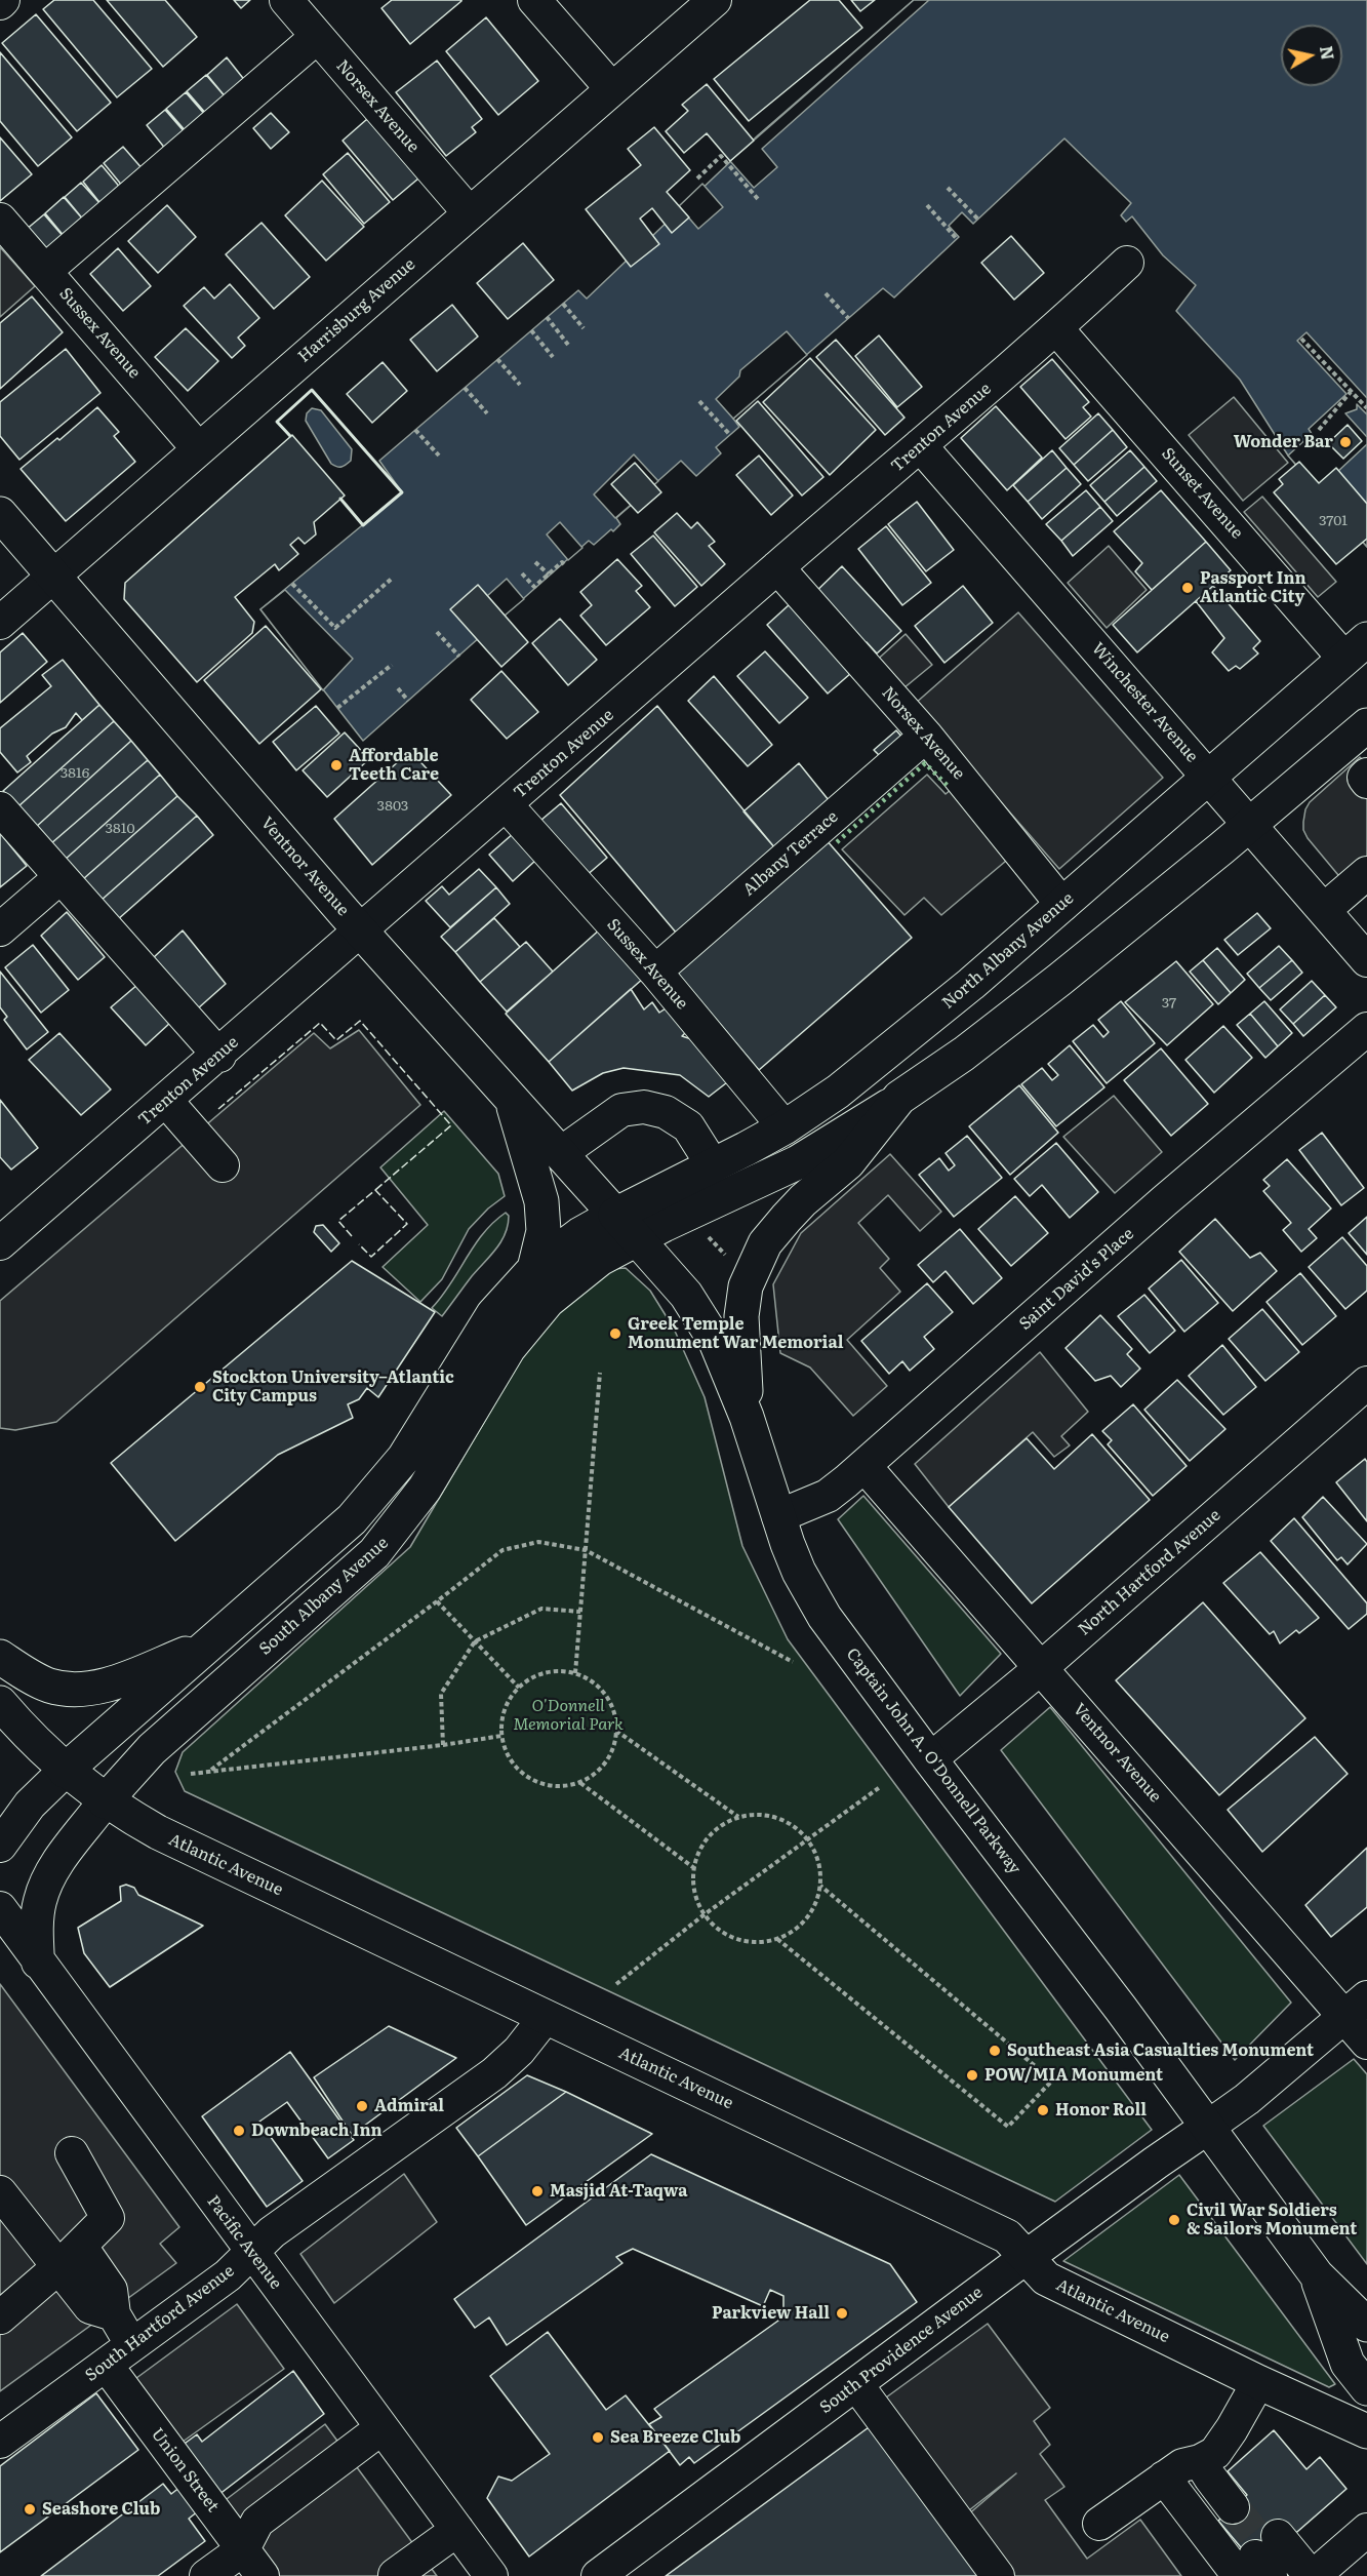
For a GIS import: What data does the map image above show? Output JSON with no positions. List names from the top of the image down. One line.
{"streets":{"main road":["Ventnor Avenue","North Albany Avenue","South Albany Avenue","Captain John A. O'Donnell Parkway","Atlantic Avenue","South Providence Avenue"],"street":["Norsex Avenue","Harrisburg Avenue","Sussex Avenue","Trenton Avenue","Sunset Avenue","Winchester Avenue","Albany Terrace","Saint David's Place","North Hartford Avenue","Pacific Avenue","South Hartford Avenue","Union Street"]},"crossings":[["Norsex Avenue","Harrisburg Avenue"],["Norsex Avenue","Trenton Avenue"],["Norsex Avenue","Albany Terrace"],["Norsex Avenue","North Albany Avenue"],["Harrisburg Avenue","Sussex Avenue"],["Harrisburg Avenue","Ventnor Avenue"],["Sussex Avenue","Trenton Avenue"],["Sussex Avenue","Albany Terrace"],["Sussex Avenue","North Albany Avenue"],["Trenton Avenue","Sunset Avenue"],["Trenton Avenue","Winchester Avenue"],["Trenton Avenue","Ventnor Avenue"],["Sunset Avenue","North Albany Avenue"],["Winchester Avenue","North Albany Avenue"],["Ventnor Avenue","North Albany Avenue"],["Ventnor Avenue","Saint David's Place"],["Ventnor Avenue","North Hartford Avenue"],["Ventnor Avenue","South Albany Avenue"],["Ventnor Avenue","Captain John A. O'Donnell Parkway"],["North Albany Avenue","South Albany Avenue"],["North Albany Avenue","Captain John A. O'Donnell Parkway"],["Saint David's Place","Captain John A. O'Donnell Parkway"],["North Hartford Avenue","Captain John A. O'Donnell Parkway"],["South Albany Avenue","Captain John A. O'Donnell Parkway"],["South Albany Avenue","Atlantic Avenue"],["South Albany Avenue","Pacific Avenue"],["Captain John A. O'Donnell Parkway","South Providence Avenue"],["Atlantic Avenue","South Hartford Avenue"],["Atlantic Avenue","South Providence Avenue"],["Pacific Avenue","South Hartford Avenue"],["South Hartford Avenue","Union Street"]],"parks":["O'Donnell Memorial Park"],"places":["Wonder Bar","Passport Inn Atlantic City","Affordable Teeth Care","Greek Temple Monument War Memorial","Stockton University–Atlantic City Campus","Southeast Asia Casualties Monument","POW/MIA Monument","Admiral","Honor Roll","Downbeach Inn","Masjid At-Taqwa","Civil War Soldiers & Sailors Monument","Parkview Hall","Sea Breeze Club","Seashore Club"],"house_numbers":["3701","3816","3803","3810","37"],"north":"right"}
